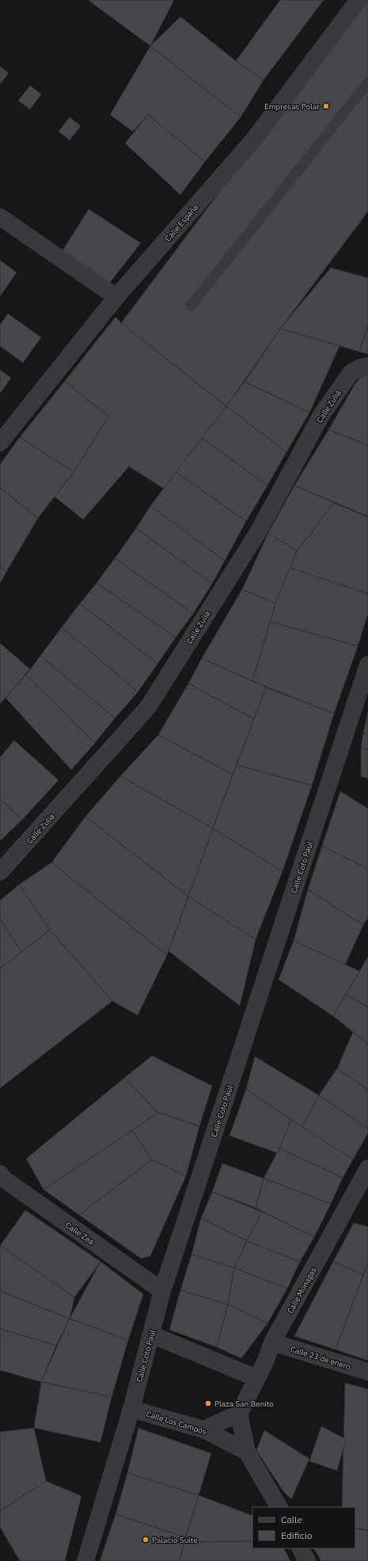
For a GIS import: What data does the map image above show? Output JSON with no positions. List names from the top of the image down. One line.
{"streets":{"street":["Calle España","Calle Zulia","Calle Coto Paúl","Calle Zea","Calle Monagas","Calle 23 de enero","Calle Los Campos"]},"crossings":[["Calle Coto Paúl","Calle Zea"],["Calle Coto Paúl","Calle Los Campos"],["Calle Monagas","Calle 23 de enero"]],"places":["Empresas Polar","Plaza San Benito","Palacio Suite"],"legend":["Calle","Edificio"]}
